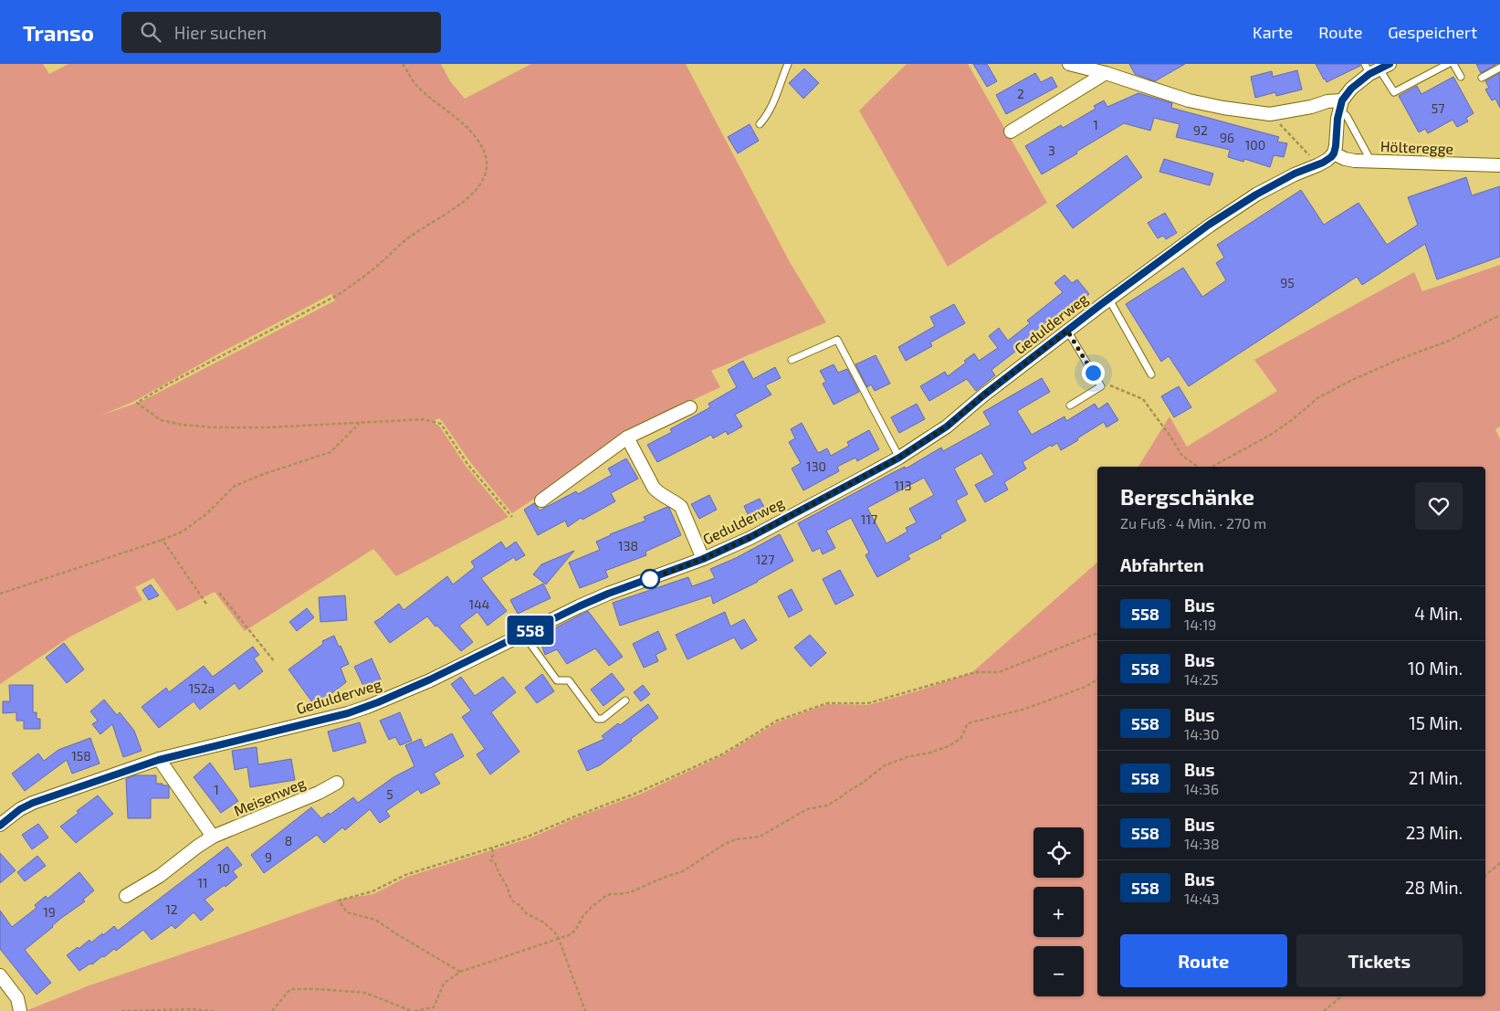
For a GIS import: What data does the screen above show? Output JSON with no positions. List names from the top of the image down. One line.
{"streets":{"street":["Hölteregge","Gedulderweg","Meisenweg"]},"crossings":[["Hölteregge","Gedulderweg"]],"lines":["bus line 558"],"house_numbers":["2","57","1","92","96","100","3","95","130","113","117","138","127","144","152a","158","1","5","8","9","10","11","12","19"],"page":{"header":"Transo","search":"Hier suchen","nav":["Karte","Route","Gespeichert"],"on_map":"558","heading":[["Bergschänke","Zu Fuß · 4 Min. · 270 m"],"Abfahrten"],"list":[{"mark":"558","name":"Bus","note":"14:19","value":"4 Min."},{"mark":"558","name":"Bus","note":"14:25","value":"10 Min."},{"mark":"558","name":"Bus","note":"14:30","value":"15 Min."},{"mark":"558","name":"Bus","note":"14:36","value":"21 Min."},{"mark":"558","name":"Bus","note":"14:38","value":"23 Min."},{"mark":"558","name":"Bus","note":"14:43","value":"28 Min."}],"map_buttons":["+","−"],"buttons":["Route","Tickets"]}}
